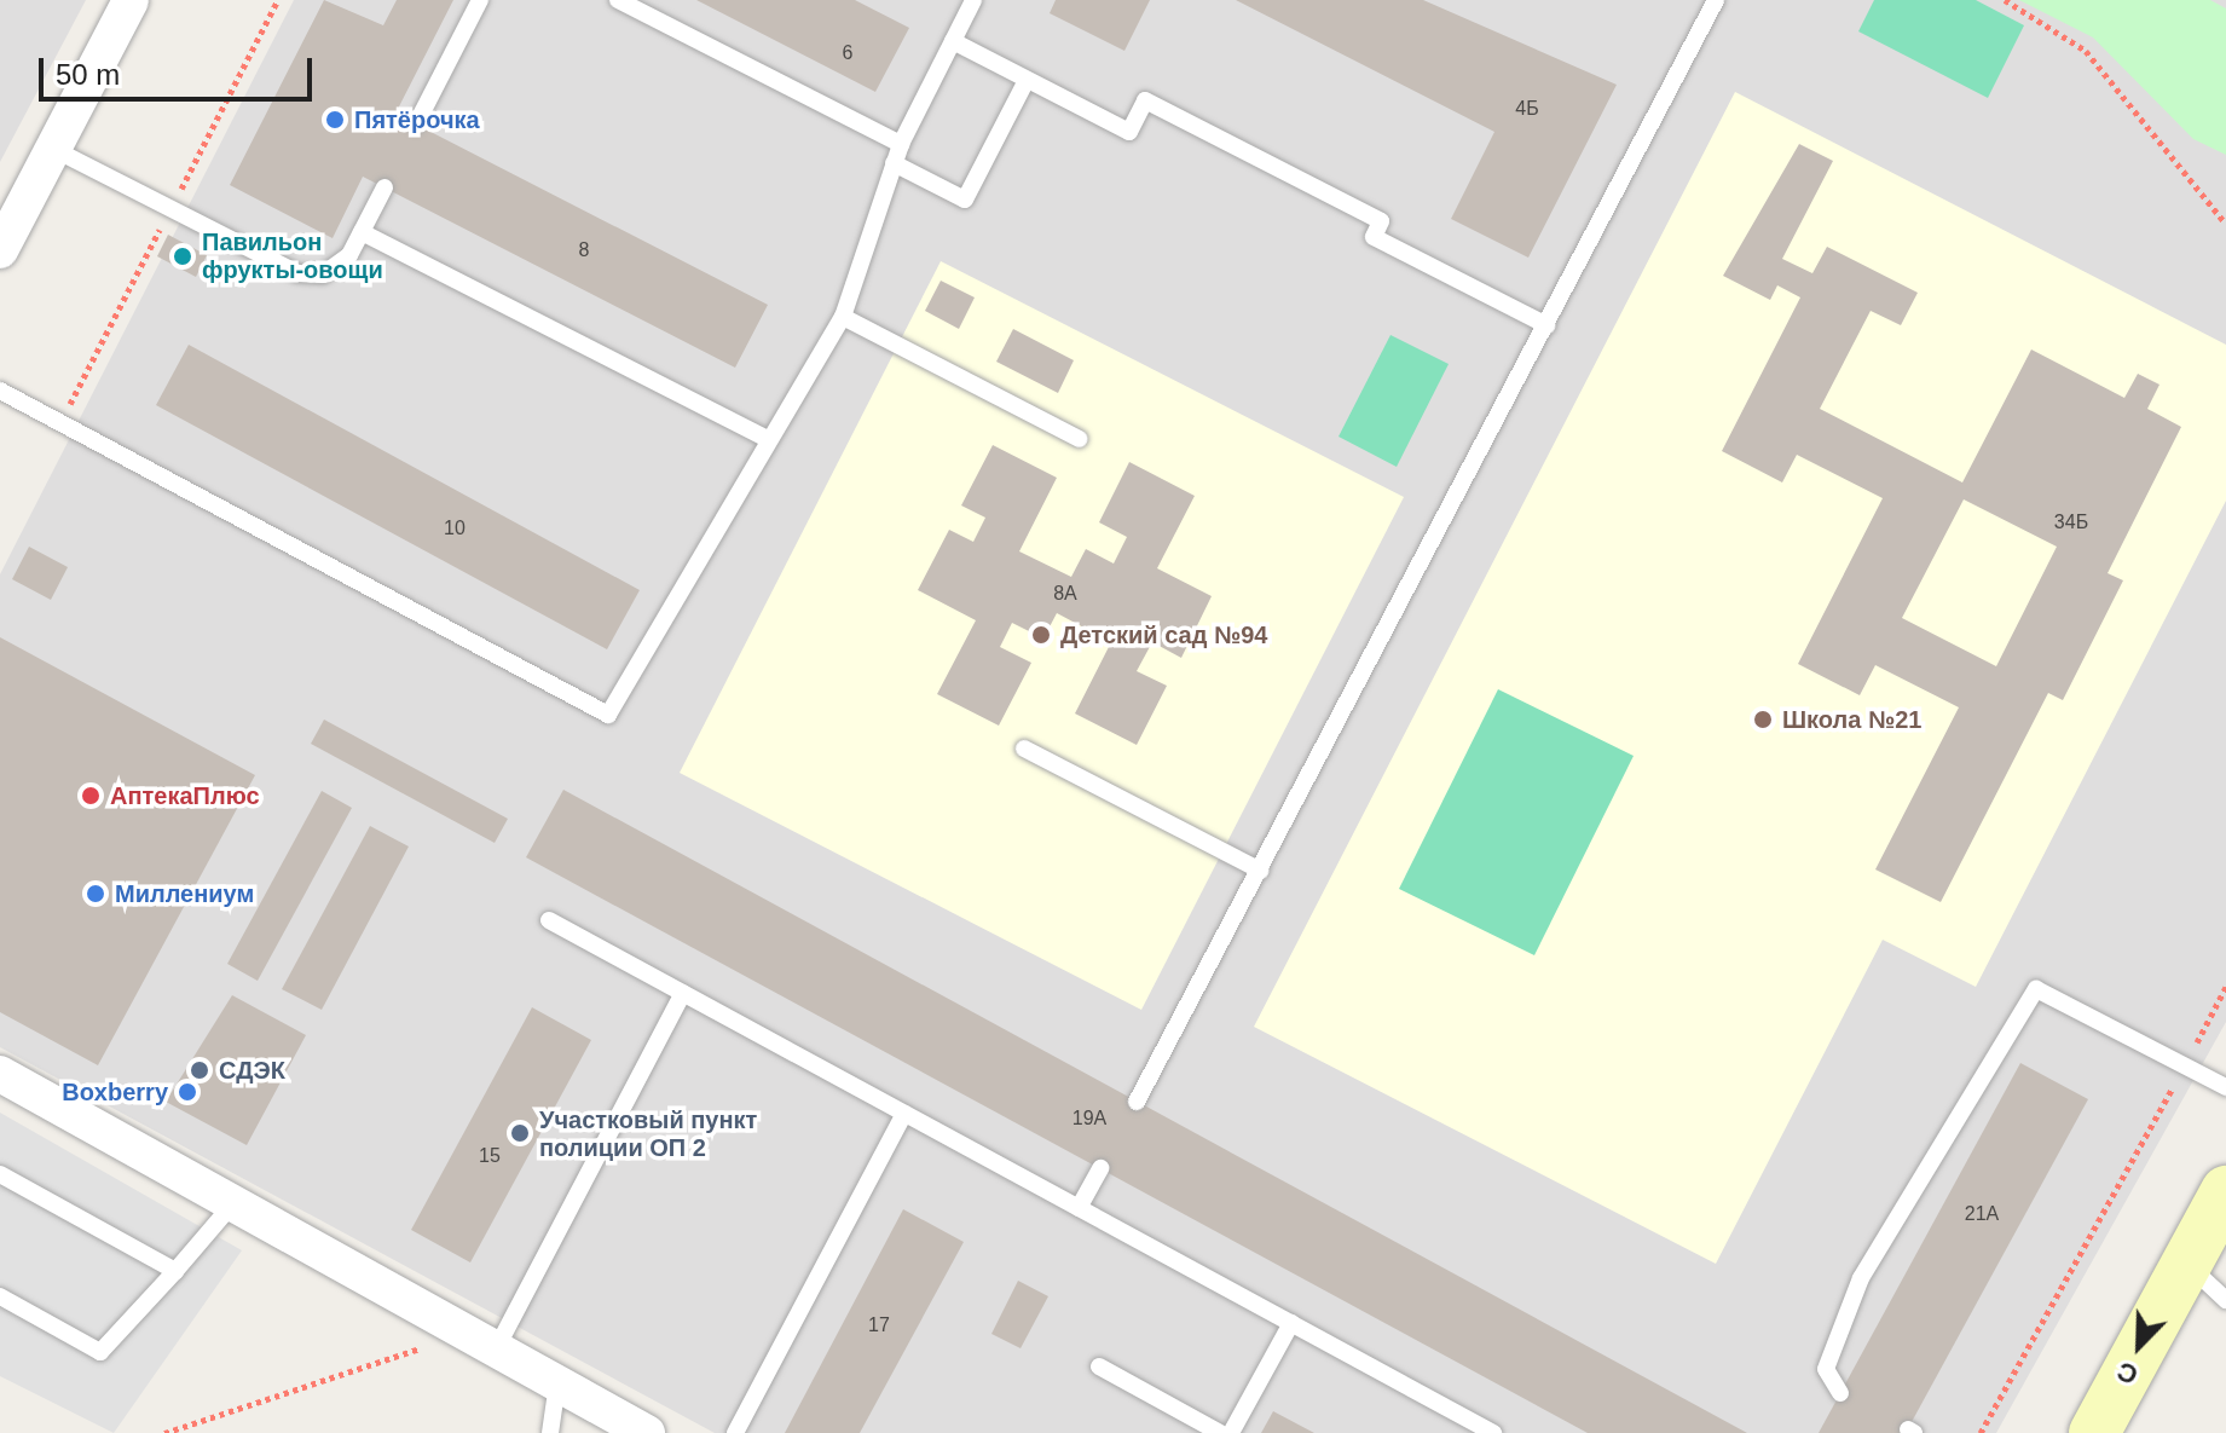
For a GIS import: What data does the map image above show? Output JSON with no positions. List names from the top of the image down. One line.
{"places":["Пятёрочка","Павильон фрукты-овощи","Детский сад №94","Школа №21","АптекаПлюс","Миллениум","СДЭК","Boxberry","Участковый пункт полиции ОП 2"],"house_numbers":["6","4Б","8","34Б","10","8А","19А","15","21А","17"],"scale_bar":"50 m","north":"bottom left"}
